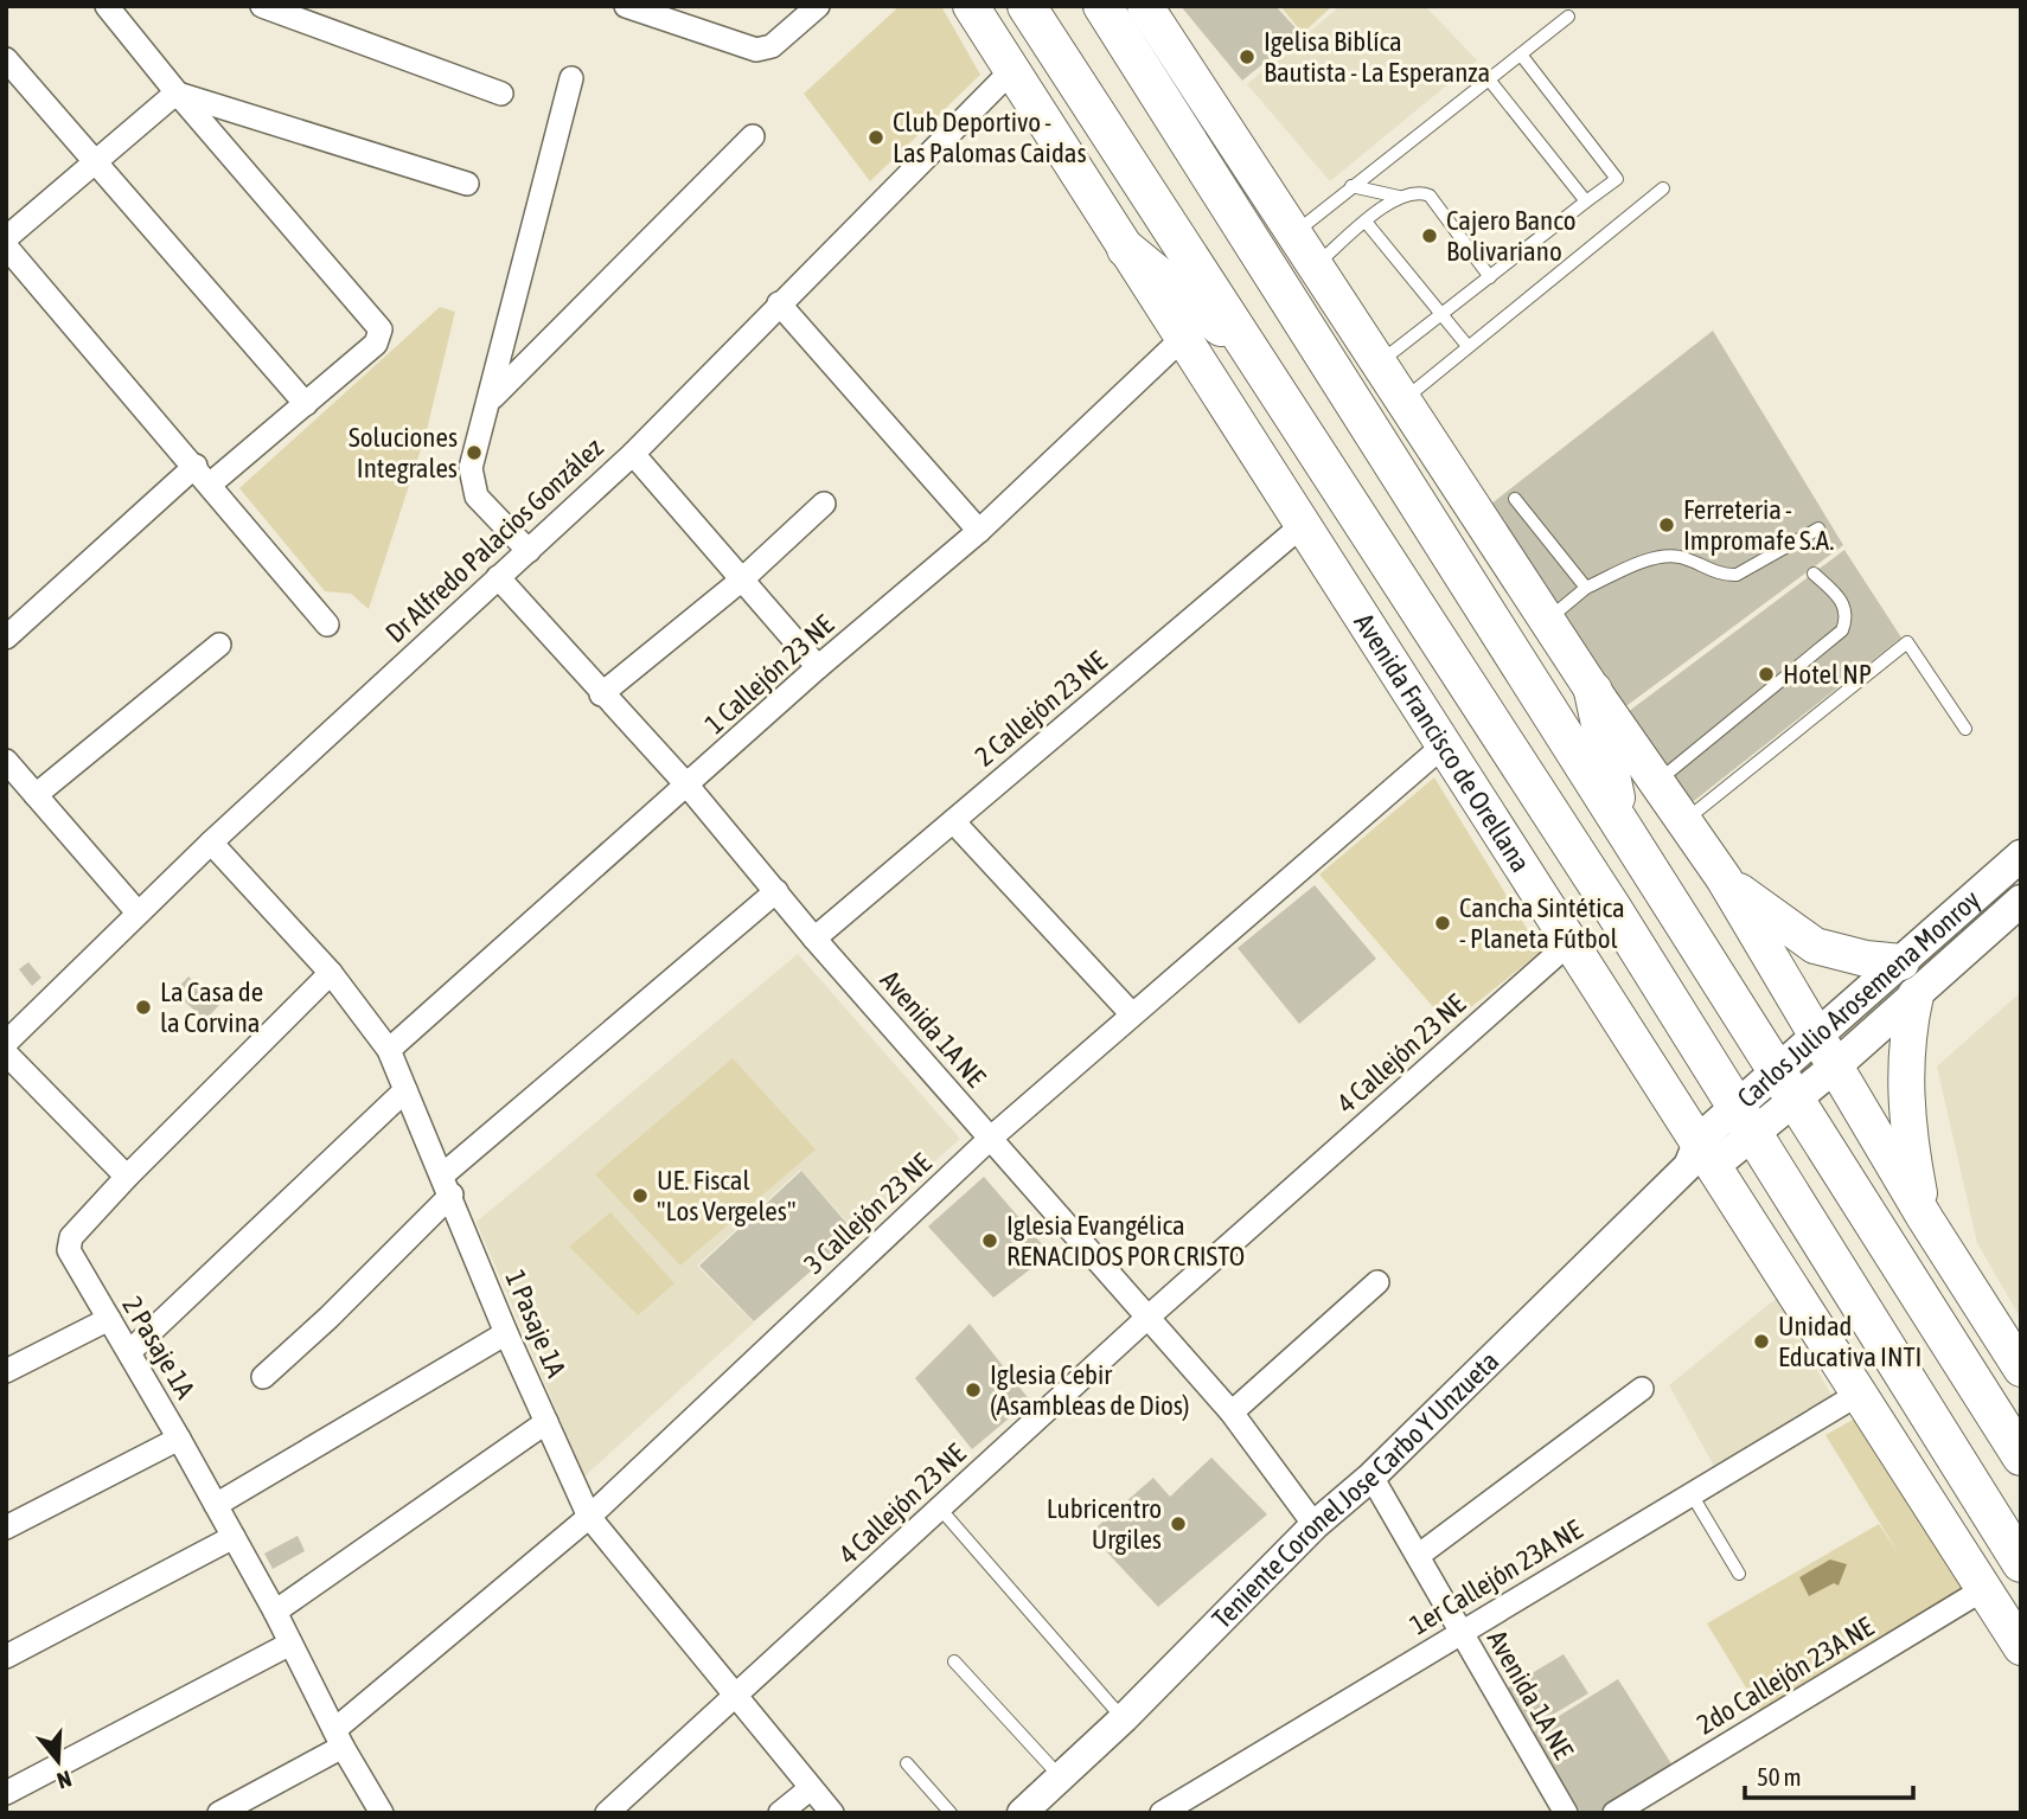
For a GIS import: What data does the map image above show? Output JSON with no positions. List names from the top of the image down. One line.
{"streets":{"highway":["Avenida Francisco de Orellana"],"main road":["Carlos Julio Arosemena Monroy"],"street":["Dr Alfredo Palacios González","1 Callejón 23 NE","2 Callejón 23 NE","Avenida 1A NE","4 Callejón 23 NE","3 Callejón 23 NE","1 Pasaje 1A","2 Pasaje 1A","Teniente Coronel Jose Carbo Y Unzueta","1er Callejón 23A NE","2do Callejón 23A NE"]},"crossings":[["Dr Alfredo Palacios González","Avenida Francisco de Orellana"],["Dr Alfredo Palacios González","Avenida 1A NE"],["Dr Alfredo Palacios González","1 Pasaje 1A"],["1 Callejón 23 NE","Avenida Francisco de Orellana"],["1 Callejón 23 NE","Avenida 1A NE"],["1 Callejón 23 NE","1 Pasaje 1A"],["2 Callejón 23 NE","Avenida Francisco de Orellana"],["2 Callejón 23 NE","Avenida 1A NE"],["Avenida Francisco de Orellana","Carlos Julio Arosemena Monroy"],["Avenida Francisco de Orellana","4 Callejón 23 NE"],["Avenida Francisco de Orellana","3 Callejón 23 NE"],["Avenida Francisco de Orellana","Teniente Coronel Jose Carbo Y Unzueta"],["Avenida Francisco de Orellana","1er Callejón 23A NE"],["Avenida Francisco de Orellana","2do Callejón 23A NE"],["Carlos Julio Arosemena Monroy","Teniente Coronel Jose Carbo Y Unzueta"],["Avenida 1A NE","4 Callejón 23 NE"],["Avenida 1A NE","3 Callejón 23 NE"],["Avenida 1A NE","Teniente Coronel Jose Carbo Y Unzueta"],["Avenida 1A NE","1er Callejón 23A NE"],["4 Callejón 23 NE","1 Pasaje 1A"],["3 Callejón 23 NE","1 Pasaje 1A"],["3 Callejón 23 NE","2 Pasaje 1A"],["1 Pasaje 1A","2 Pasaje 1A"]],"places":["Igelisa Biblíca Bautista - La Esperanza","Club Deportivo - Las Palomas Caidas","Cajero Banco Bolivariano","Soluciones Integrales","Ferreteria - Impromafe S.A.","Hotel NP","Cancha Sintética - Planeta Fútbol","La Casa de la Corvina","UE. Fiscal \"Los Vergeles\"","Iglesia Evangélica RENACIDOS POR CRISTO","Unidad Educativa INTI","Iglesia Cebir (Asambleas de Dios)","Lubricentro Urgiles"],"scale_bar":"50 m","north":"bottom"}
